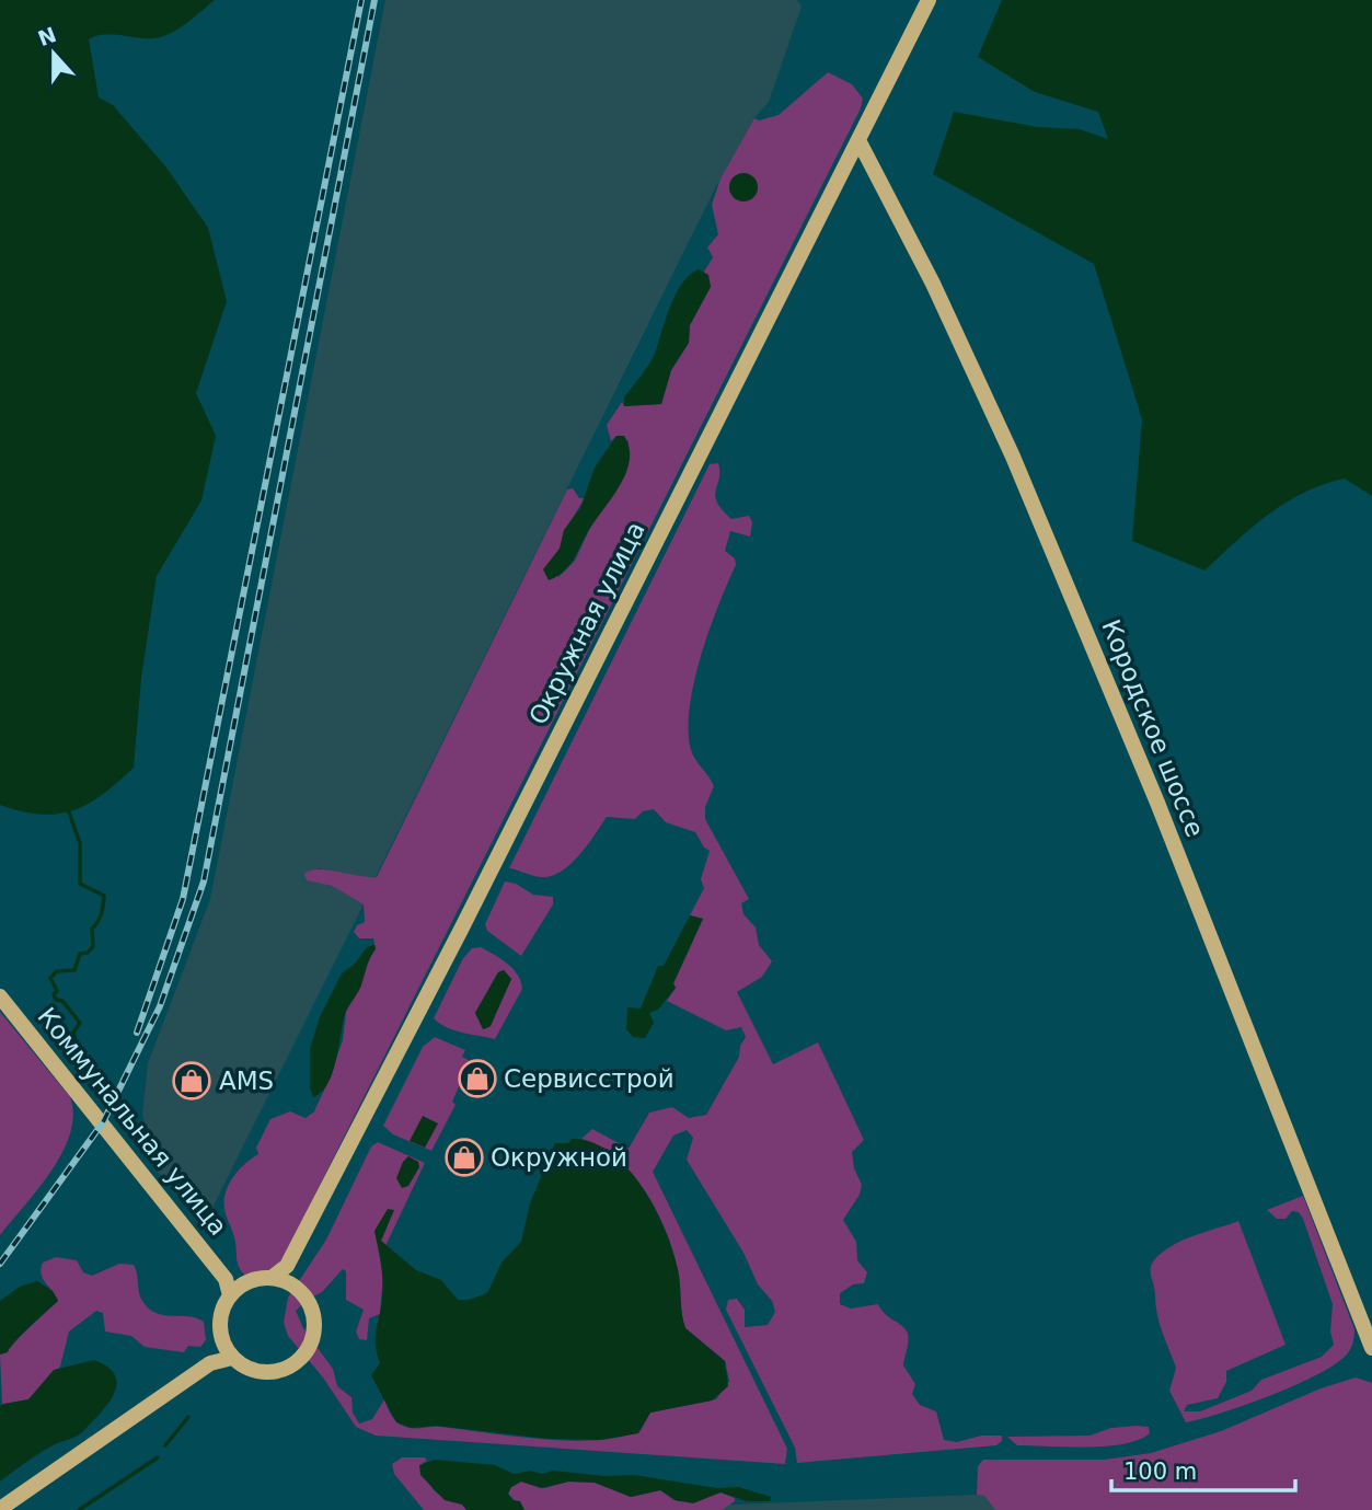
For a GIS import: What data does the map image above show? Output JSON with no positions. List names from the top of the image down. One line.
{"streets":{"main road":["Окружная улица","Кородское шоссе","Коммунальная улица"]},"crossings":[["Окружная улица","Кородское шоссе"]],"places":{"shop":["Сервисстрой","AMS","Окружной"]},"scale_bar":"100 m","north":"top"}
